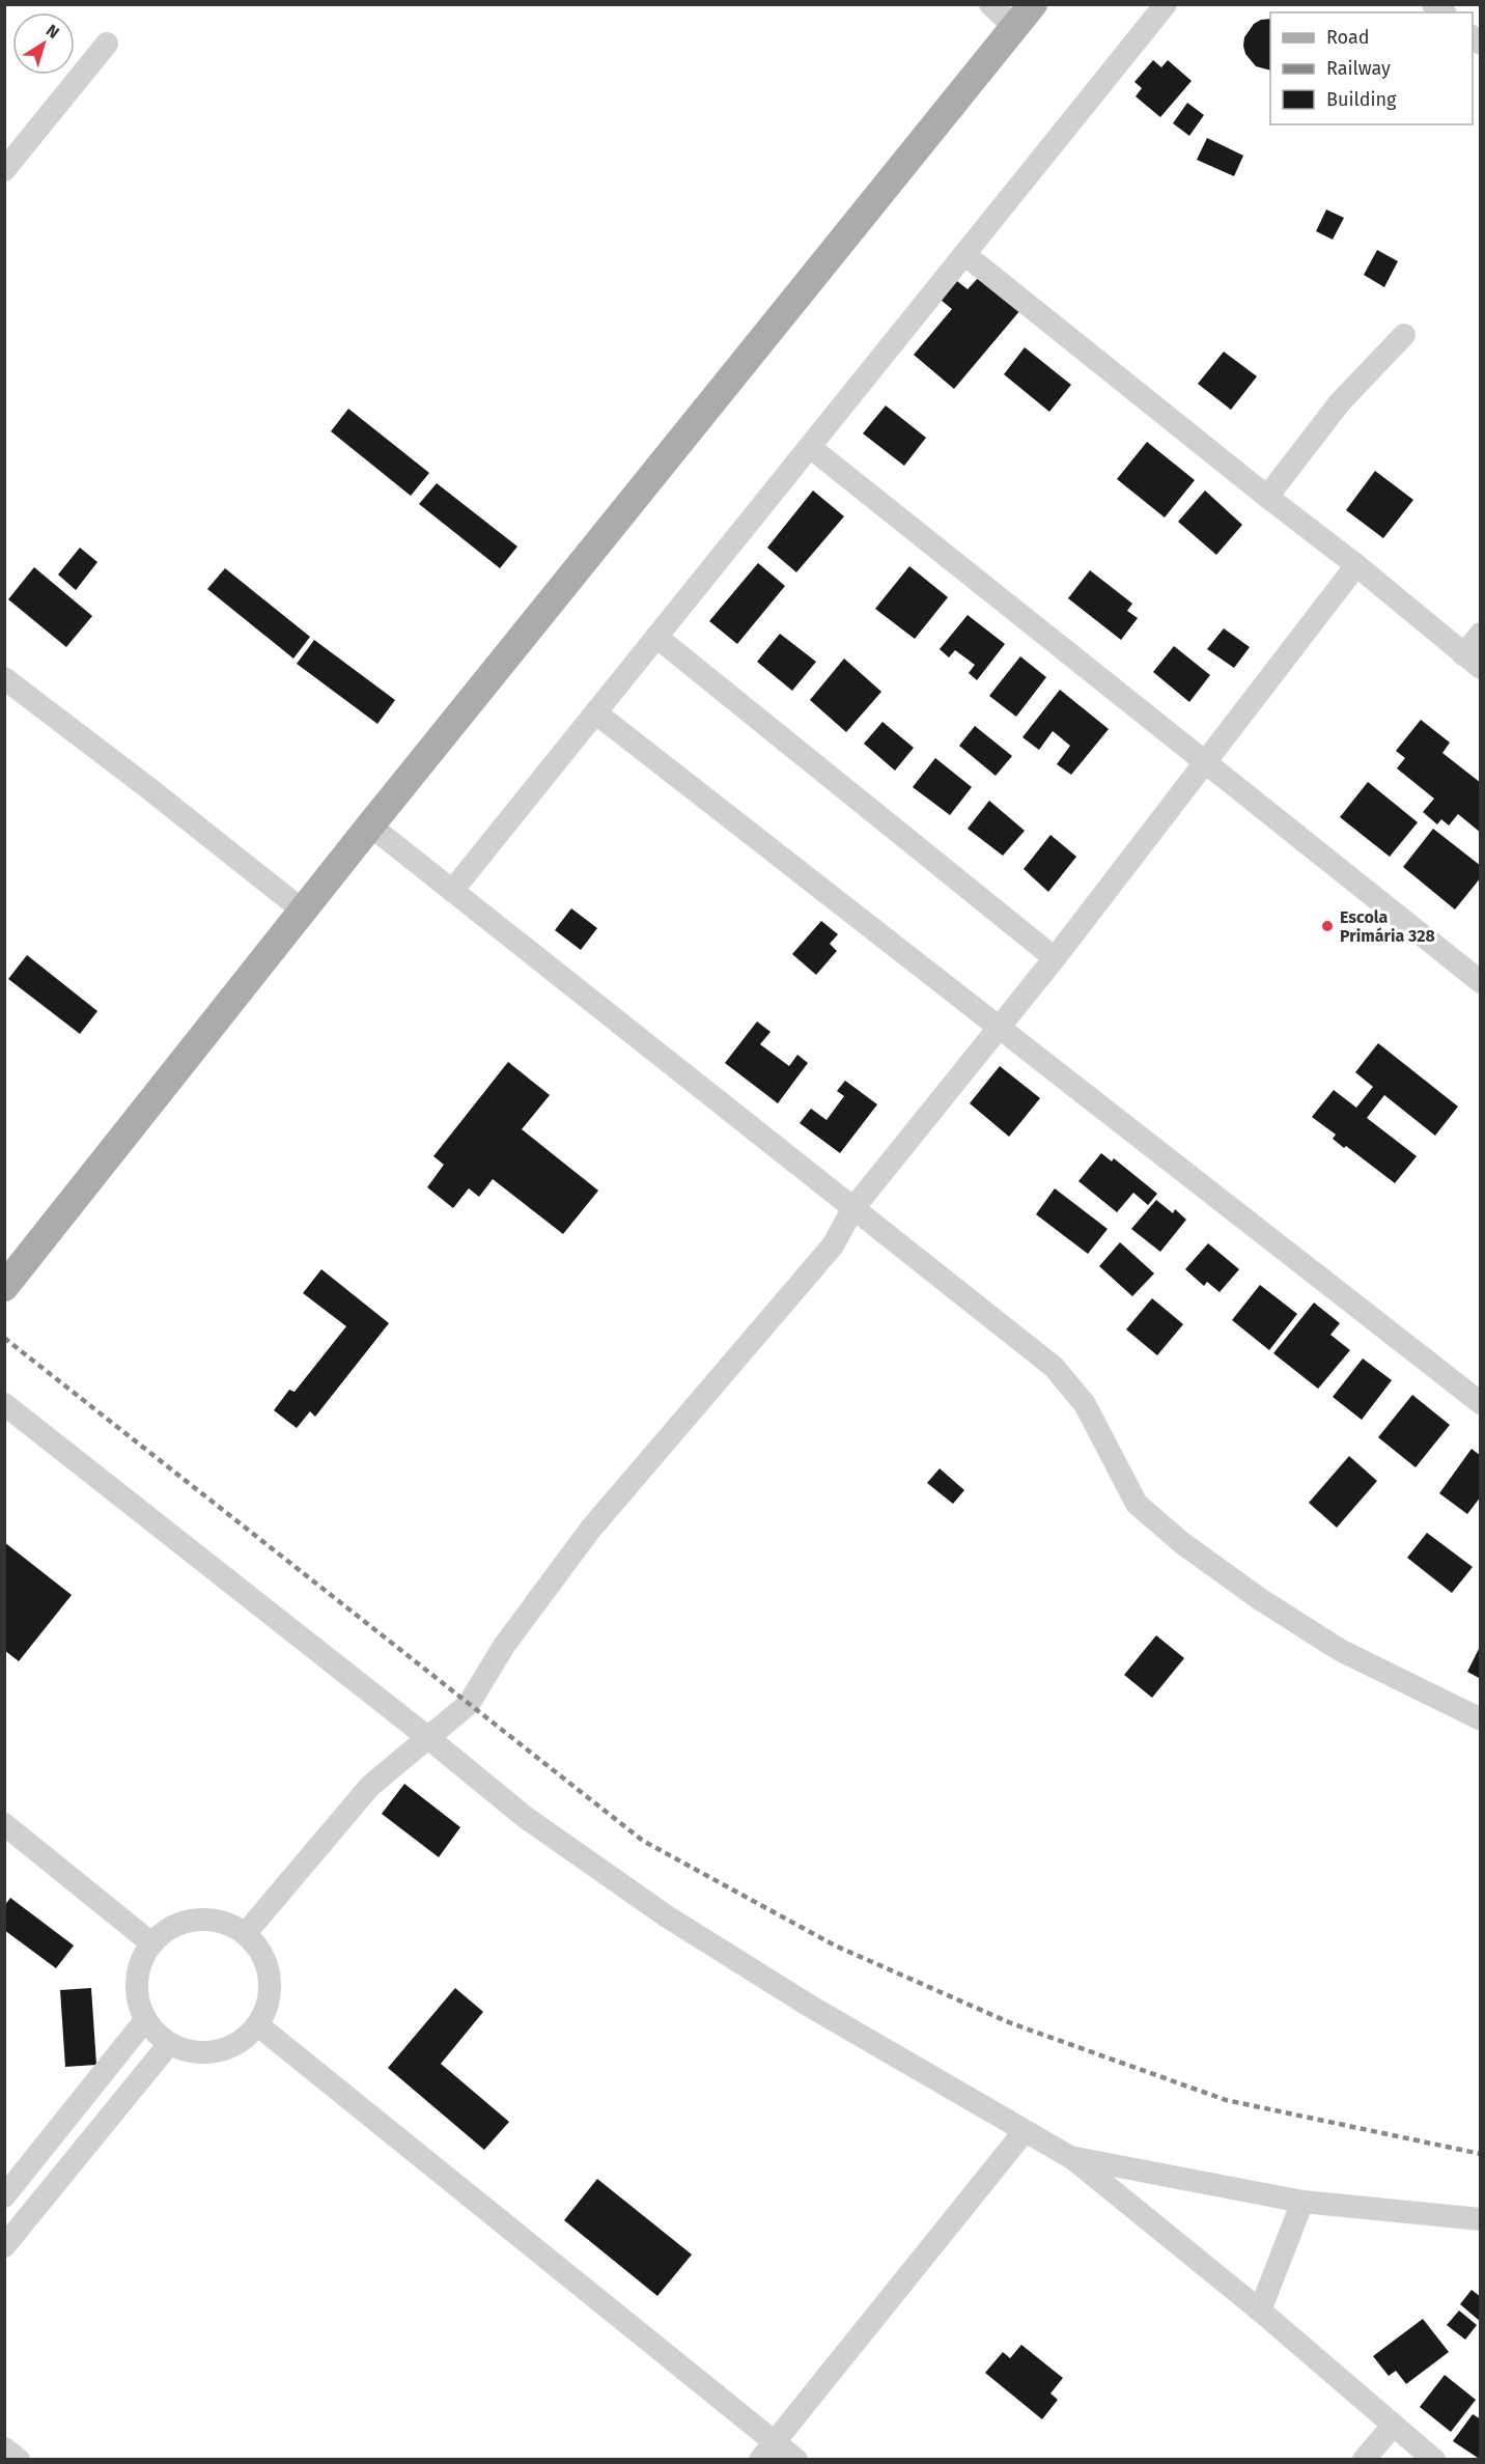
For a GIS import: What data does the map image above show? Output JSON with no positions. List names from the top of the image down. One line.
{"places":["Escola Primária 328"],"legend":["Road","Railway","Building"],"north":"top right"}
